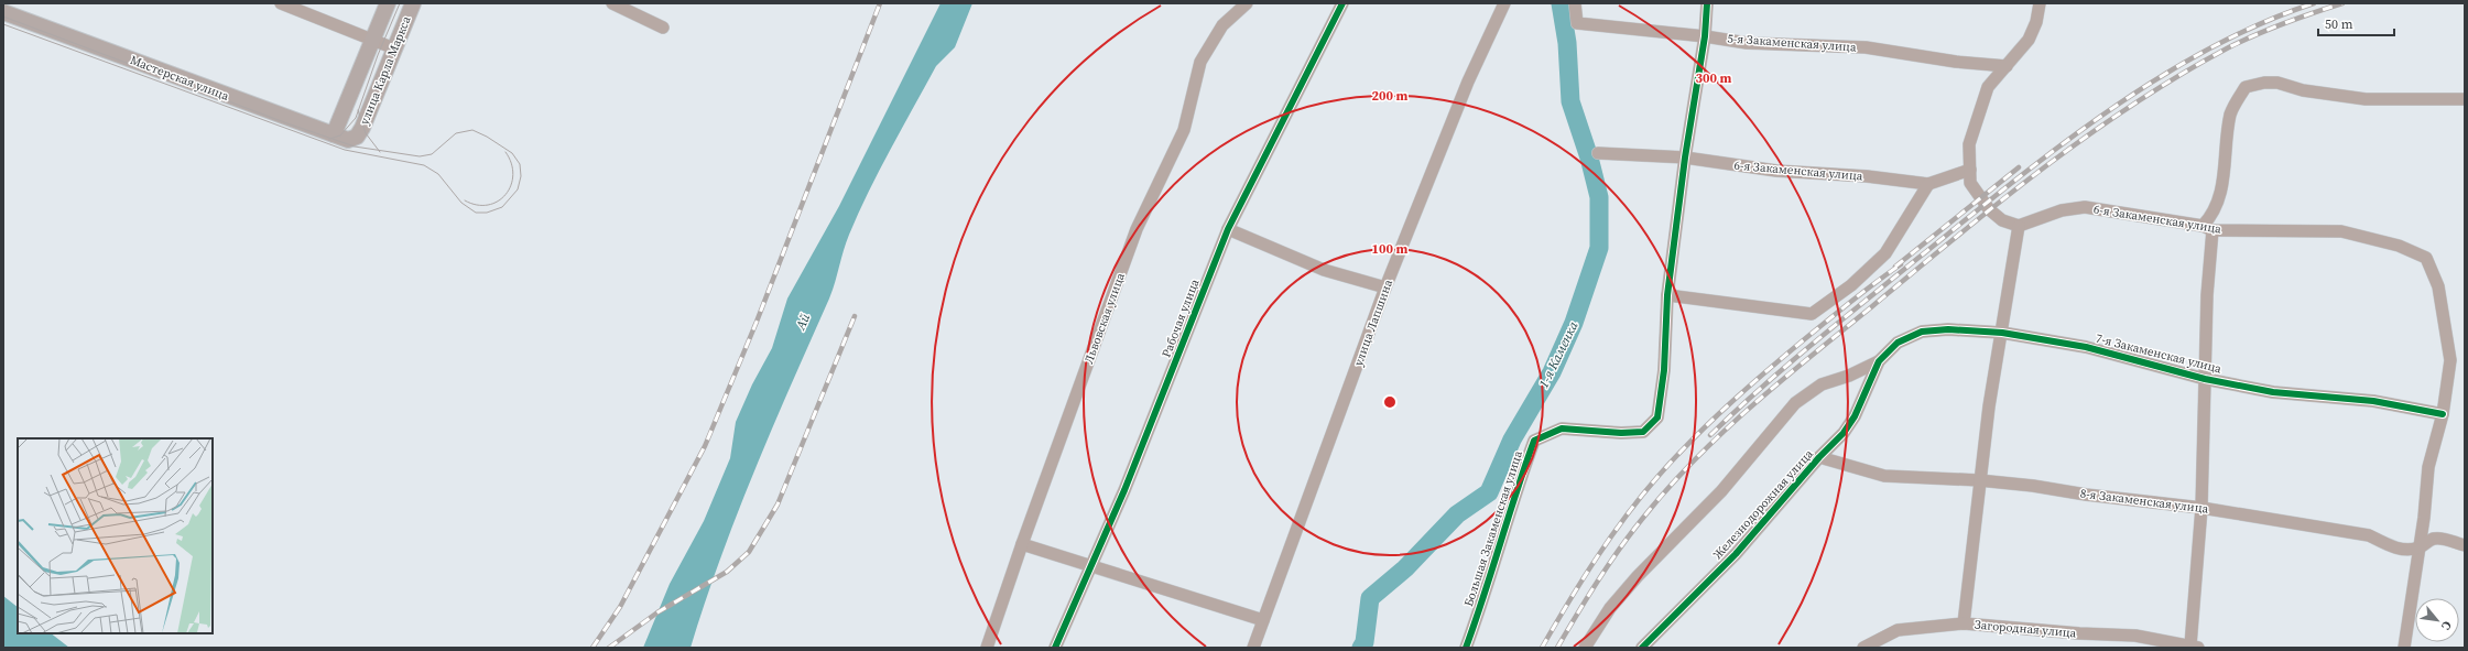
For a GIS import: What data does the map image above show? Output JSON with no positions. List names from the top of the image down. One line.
{"streets":{"main road":["улица Карла Маркса","Мастерская улица"],"street":["5-я Закаменская улица","6-я Закаменская улица","Львовская улица","Рабочая улица","улица Лапшина","7-я Закаменская улица","8-я Закаменская улица","Железнодорожная улица","Большая Закаменская улица","Загородная улица"]},"crossings":[["улица Карла Маркса","Мастерская улица"],["6-я Закаменская улица","7-я Закаменская улица"],["7-я Закаменская улица","Железнодорожная улица"],["8-я Закаменская улица","Железнодорожная улица"]],"water":["Ай","1-я Каменка"],"scale_bar":"50 m","north":"bottom right","rings":["300 m","200 m","100 m"]}
